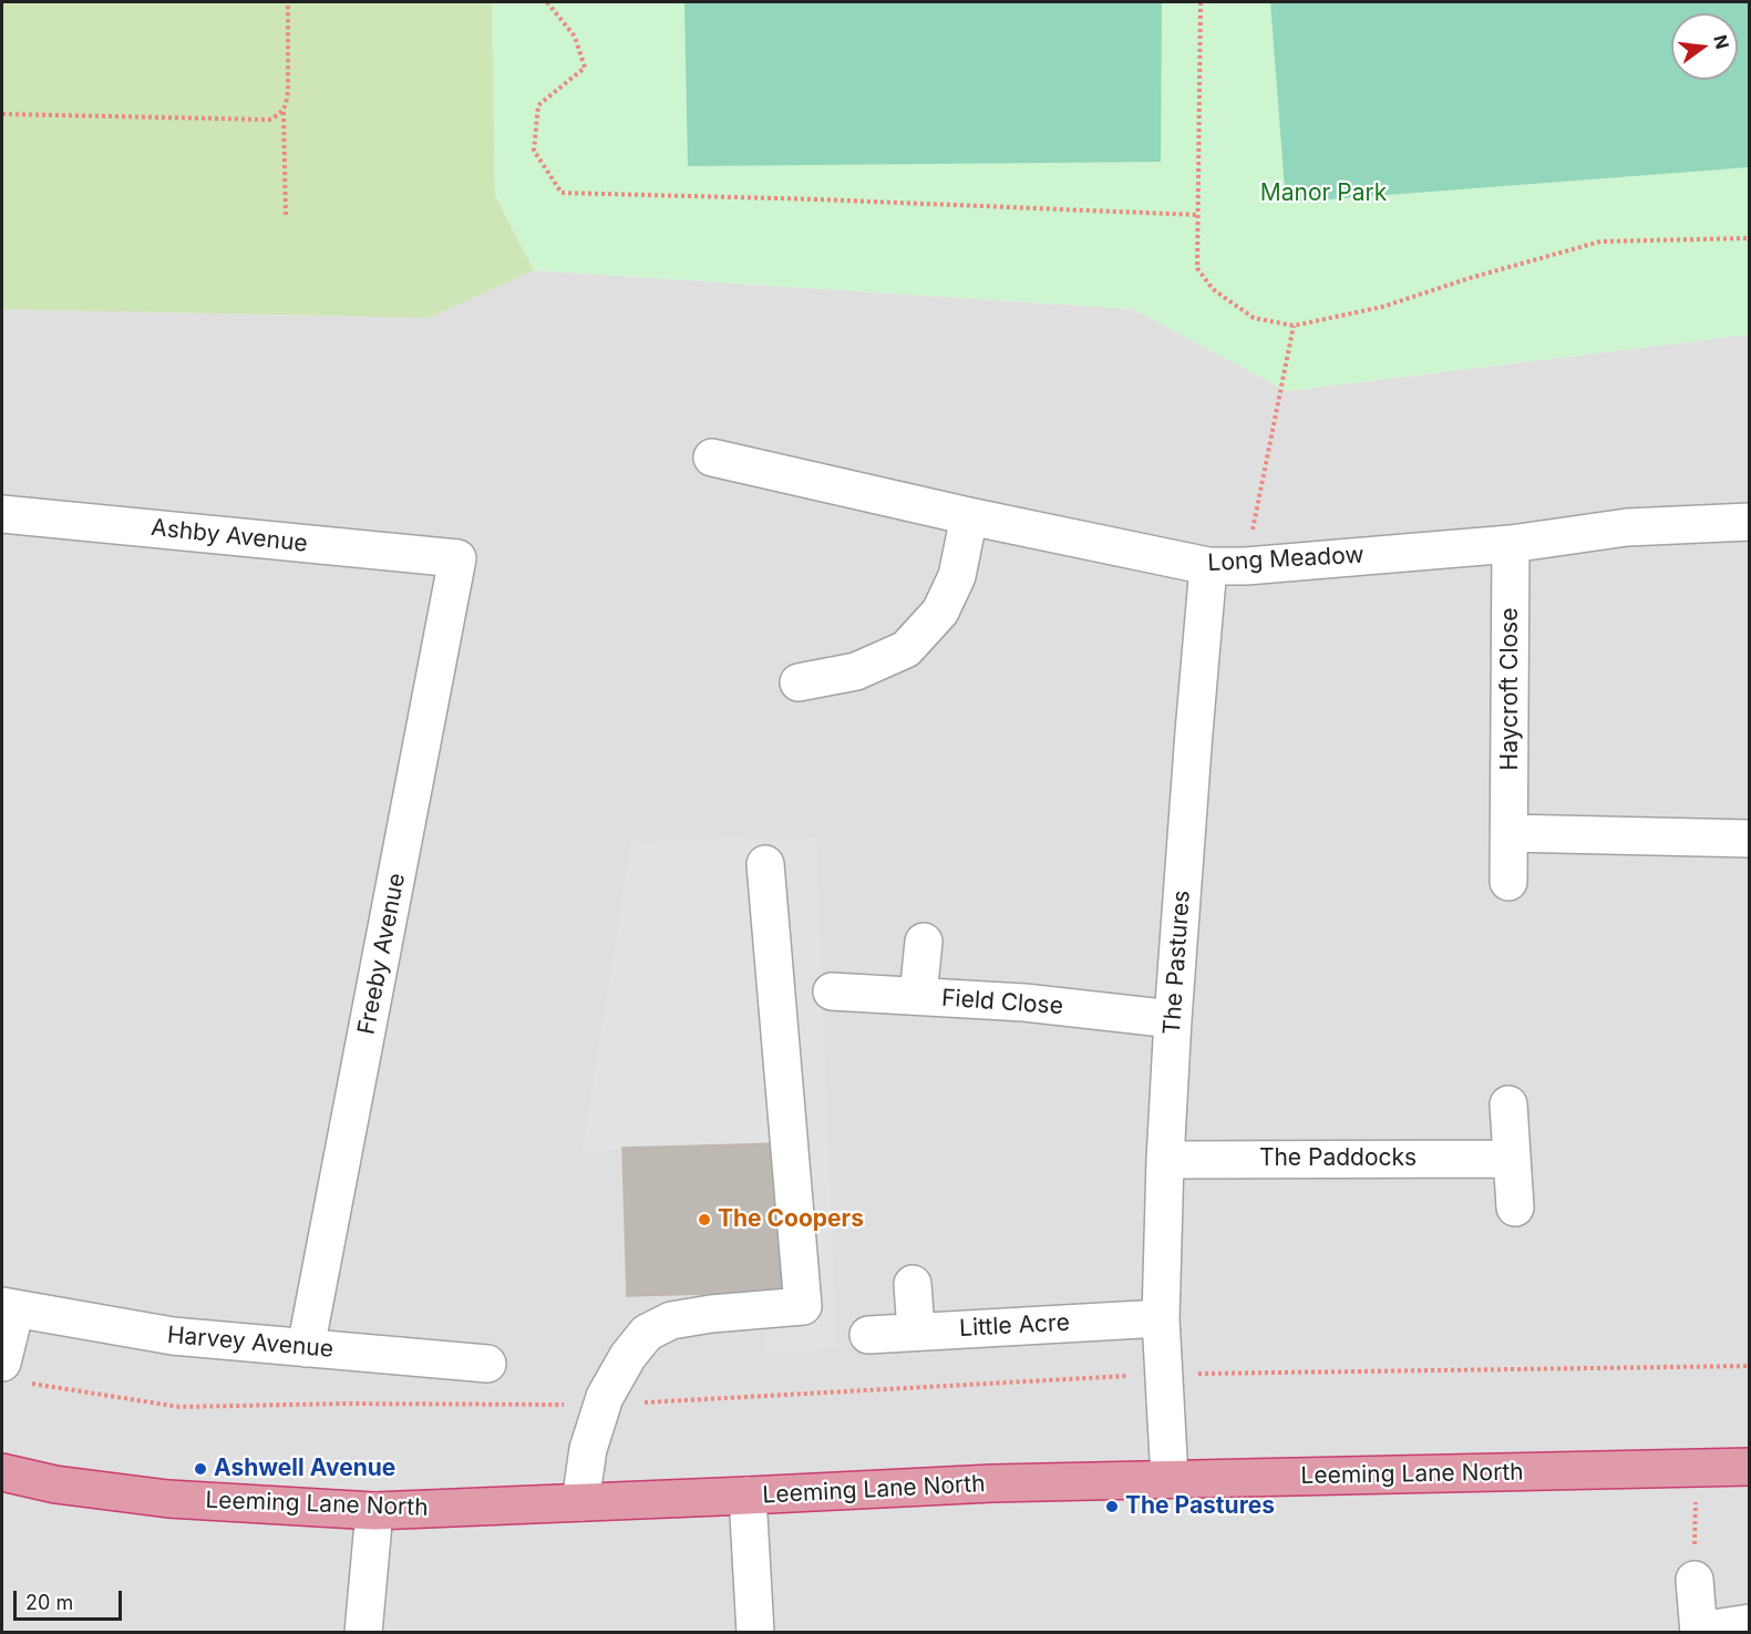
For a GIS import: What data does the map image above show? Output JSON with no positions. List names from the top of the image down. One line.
{"streets":{"highway":["Leeming Lane North"],"street":["Ashby Avenue","Long Meadow","Haycroft Close","Freeby Avenue","The Pastures","Field Close","The Paddocks","Little Acre","Harvey Avenue"]},"crossings":[["Ashby Avenue","Freeby Avenue"],["Long Meadow","Haycroft Close"],["Long Meadow","The Pastures"],["Freeby Avenue","Harvey Avenue"],["The Pastures","Field Close"],["The Pastures","The Paddocks"],["The Pastures","Little Acre"],["The Pastures","Leeming Lane North"]],"parks":["Manor Park"],"places":["The Coopers","Ashwell Avenue","The Pastures"],"scale_bar":"20 m","north":"right"}
